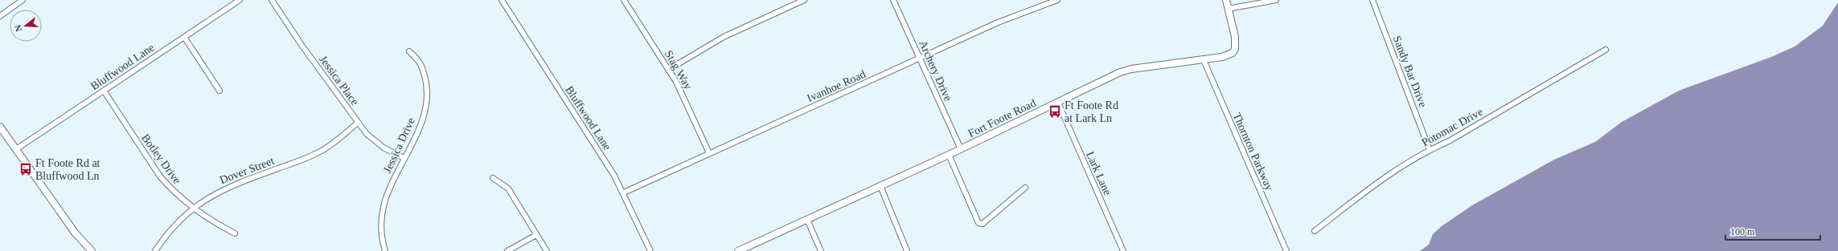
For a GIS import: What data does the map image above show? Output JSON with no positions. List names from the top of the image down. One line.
{"streets":{"street":["Bluffwood Lane","Stag Way","Archery Drive","Sandy Bar Drive","Jessica Place","Ivanhoe Road","Fort Foote Road","Potomac Drive","Jessica Drive","Thornton Parkway","Botley Drive","Dover Street","Lark Lane"]},"crossings":[["Bluffwood Lane","Ivanhoe Road"],["Bluffwood Lane","Botley Drive"],["Stag Way","Ivanhoe Road"],["Archery Drive","Ivanhoe Road"],["Archery Drive","Fort Foote Road"],["Sandy Bar Drive","Potomac Drive"],["Jessica Place","Jessica Drive"],["Jessica Place","Dover Street"],["Fort Foote Road","Thornton Parkway"],["Fort Foote Road","Lark Lane"],["Botley Drive","Dover Street"]],"places":{"bus stop":["Ft Foote Rd at Lark Ln","Ft Foote Rd at Bluffwood Ln"]},"scale_bar":"100 m","north":"left"}
